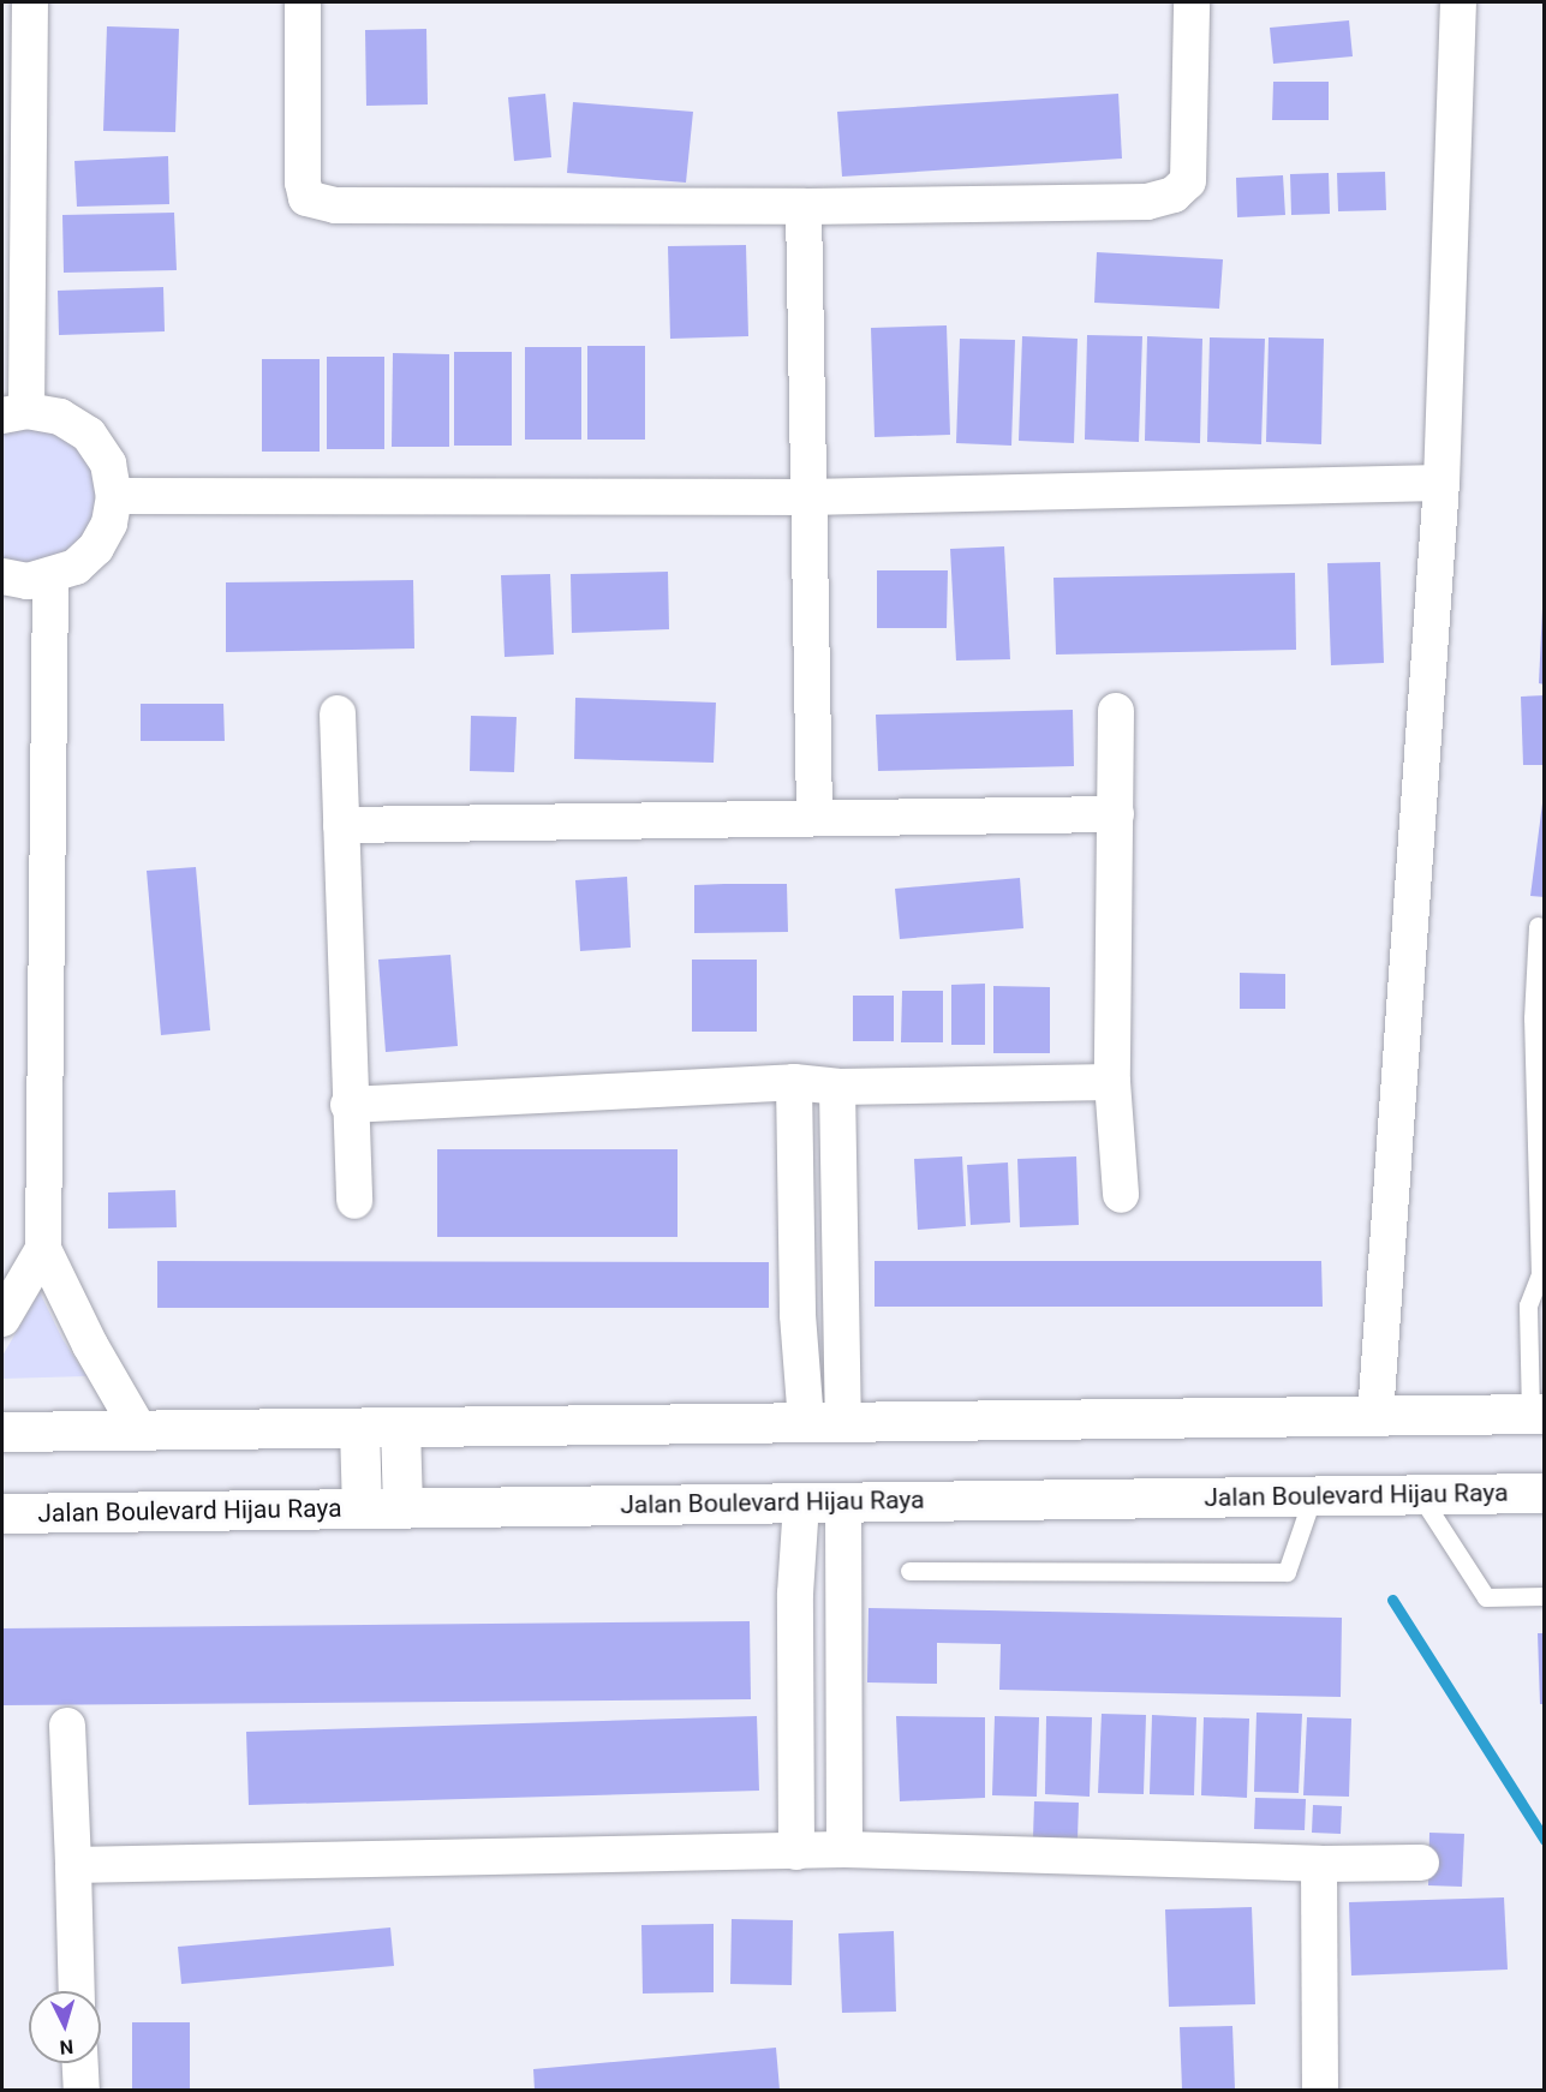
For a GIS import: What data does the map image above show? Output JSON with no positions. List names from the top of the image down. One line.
{"streets":{"street":["Jalan Boulevard Hijau Raya"]},"north":"bottom"}
